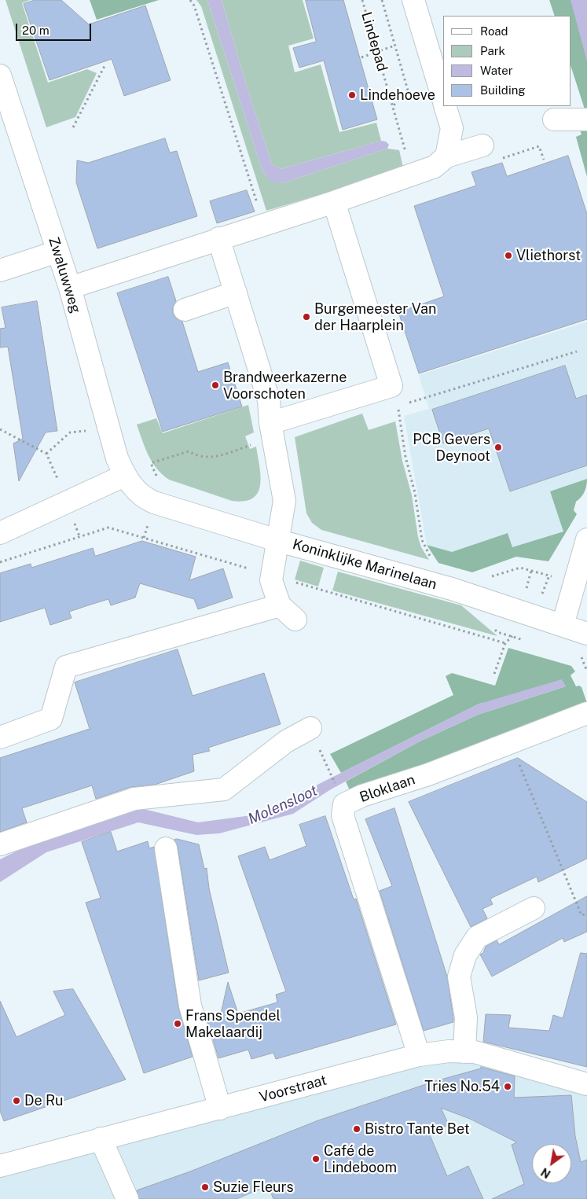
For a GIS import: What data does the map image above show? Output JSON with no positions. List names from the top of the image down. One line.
{"streets":{"street":["Zwaluwweg","Koninklijke Marinelaan","Bloklaan","Voorstraat"],"path":["Lindepad"]},"crossings":[["Zwaluwweg","Koninklijke Marinelaan"],["Bloklaan","Voorstraat"]],"water":["Molensloot"],"places":["Lindehoeve","Vliethorst","Burgemeester Van der Haarplein","Brandweerkazerne Voorschoten","PCB Gevers Deynoot","Frans Spendel Makelaardij","Tries No.54","De Ru","Bistro Tante Bet","Café de Lindeboom","Suzie Fleurs"],"legend":["Road","Park","Water","Building"],"scale_bar":"20 m","north":"bottom left"}
